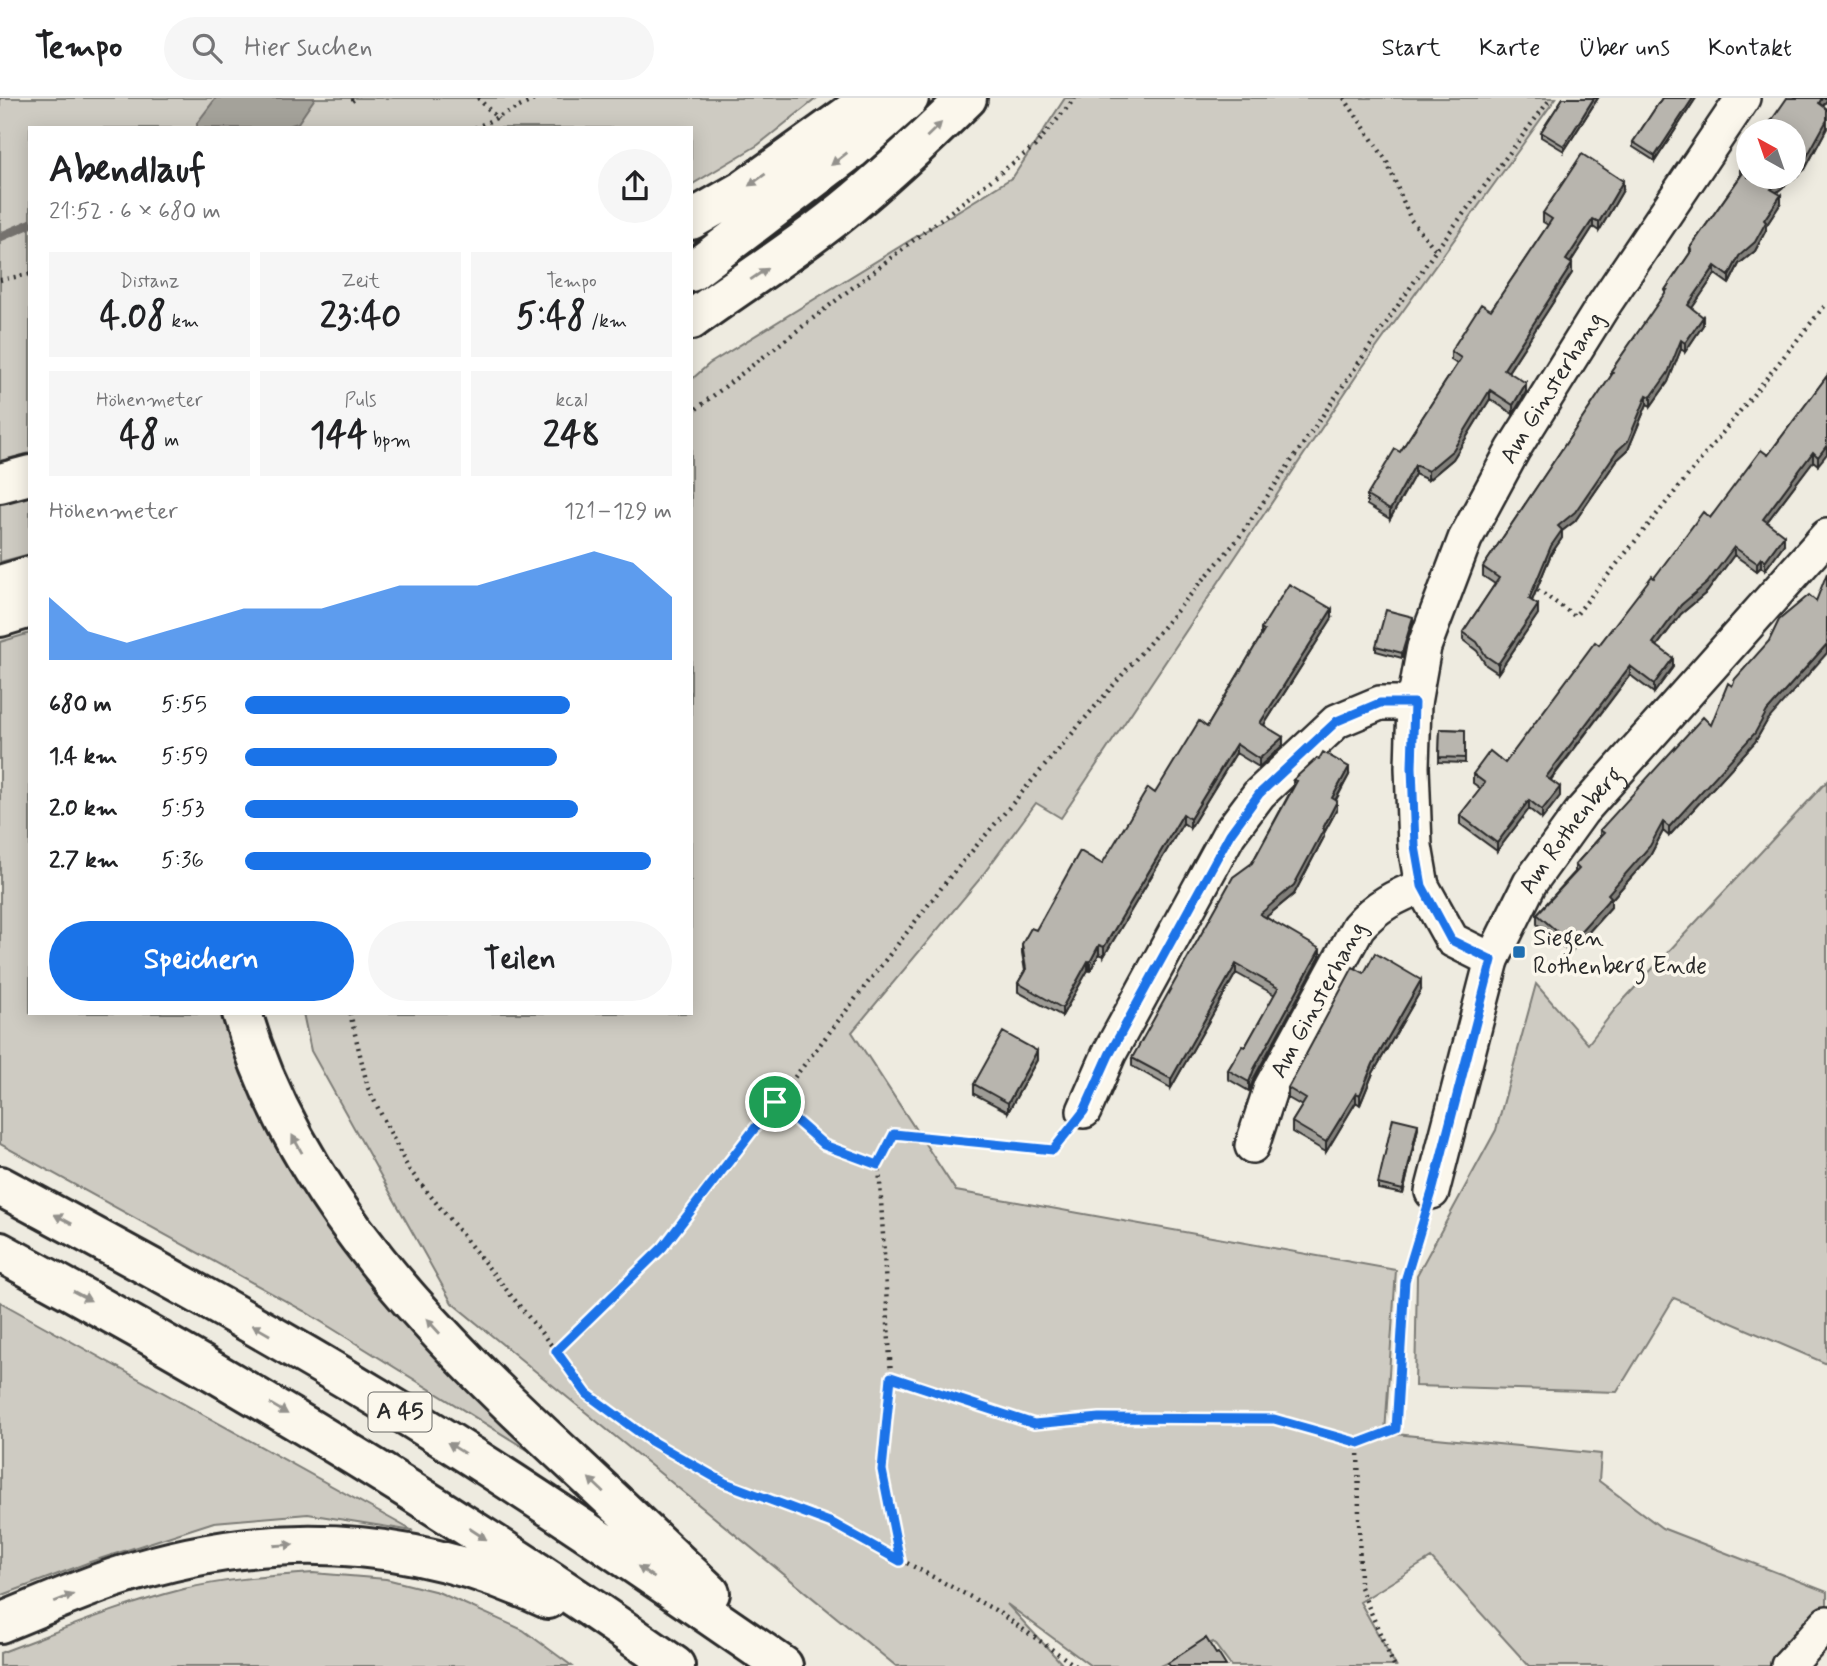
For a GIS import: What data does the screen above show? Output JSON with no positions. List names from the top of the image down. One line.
{"streets":{"highway":["A 45"],"street":["Am Ginsterhang","Am Rothenberg"]},"crossings":[["Am Ginsterhang","Am Rothenberg"]],"places":{"transit":["Siegen Rothenberg Ende"]},"north":"top left","page":{"header":"Tempo","search":"Hier suchen","nav":["Start","Karte","Über uns","Kontakt"],"heading":["Abendlauf","21:52 · 6 × 680 m"],"stats":[["Distanz","4.08 km"],["Zeit","23:40"],["Tempo","5:48 /km"],["Höhenmeter","48 m"],["Puls","144 bpm"],["kcal","248"]],"chart":["Höhenmeter","121–129 m"],"list":[{"name":"680 m","note":"5:55"},{"name":"1.4 km","note":"5:59"},{"name":"2.0 km","note":"5:53"},{"name":"2.7 km","note":"5:36"}],"buttons":["Speichern","Teilen"]}}
